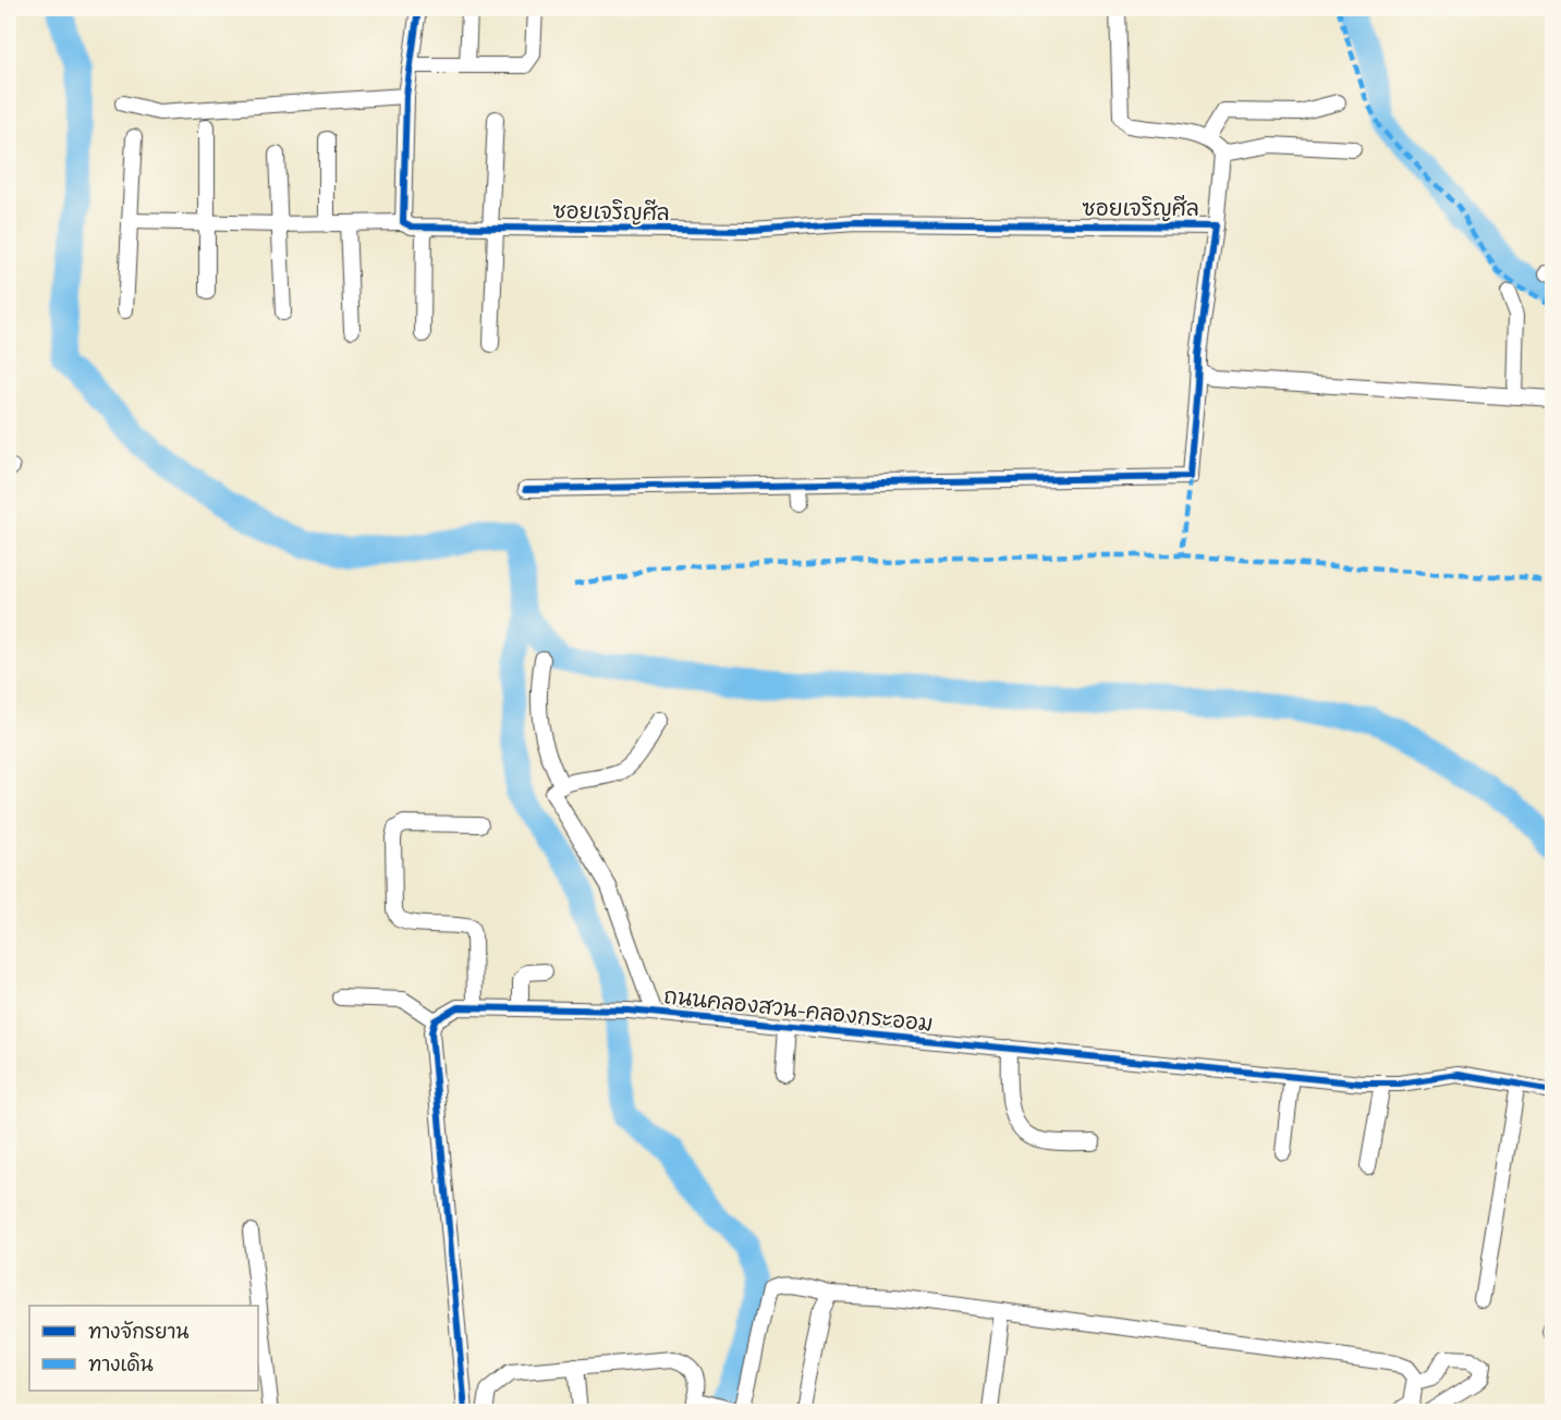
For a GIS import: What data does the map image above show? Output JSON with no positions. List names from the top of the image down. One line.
{"streets":{"street":["ซอยเจริญศีล","ถนนคลองสวน-คลองกระออม"]},"legend":["ทางจักรยาน","ทางเดิน"]}
